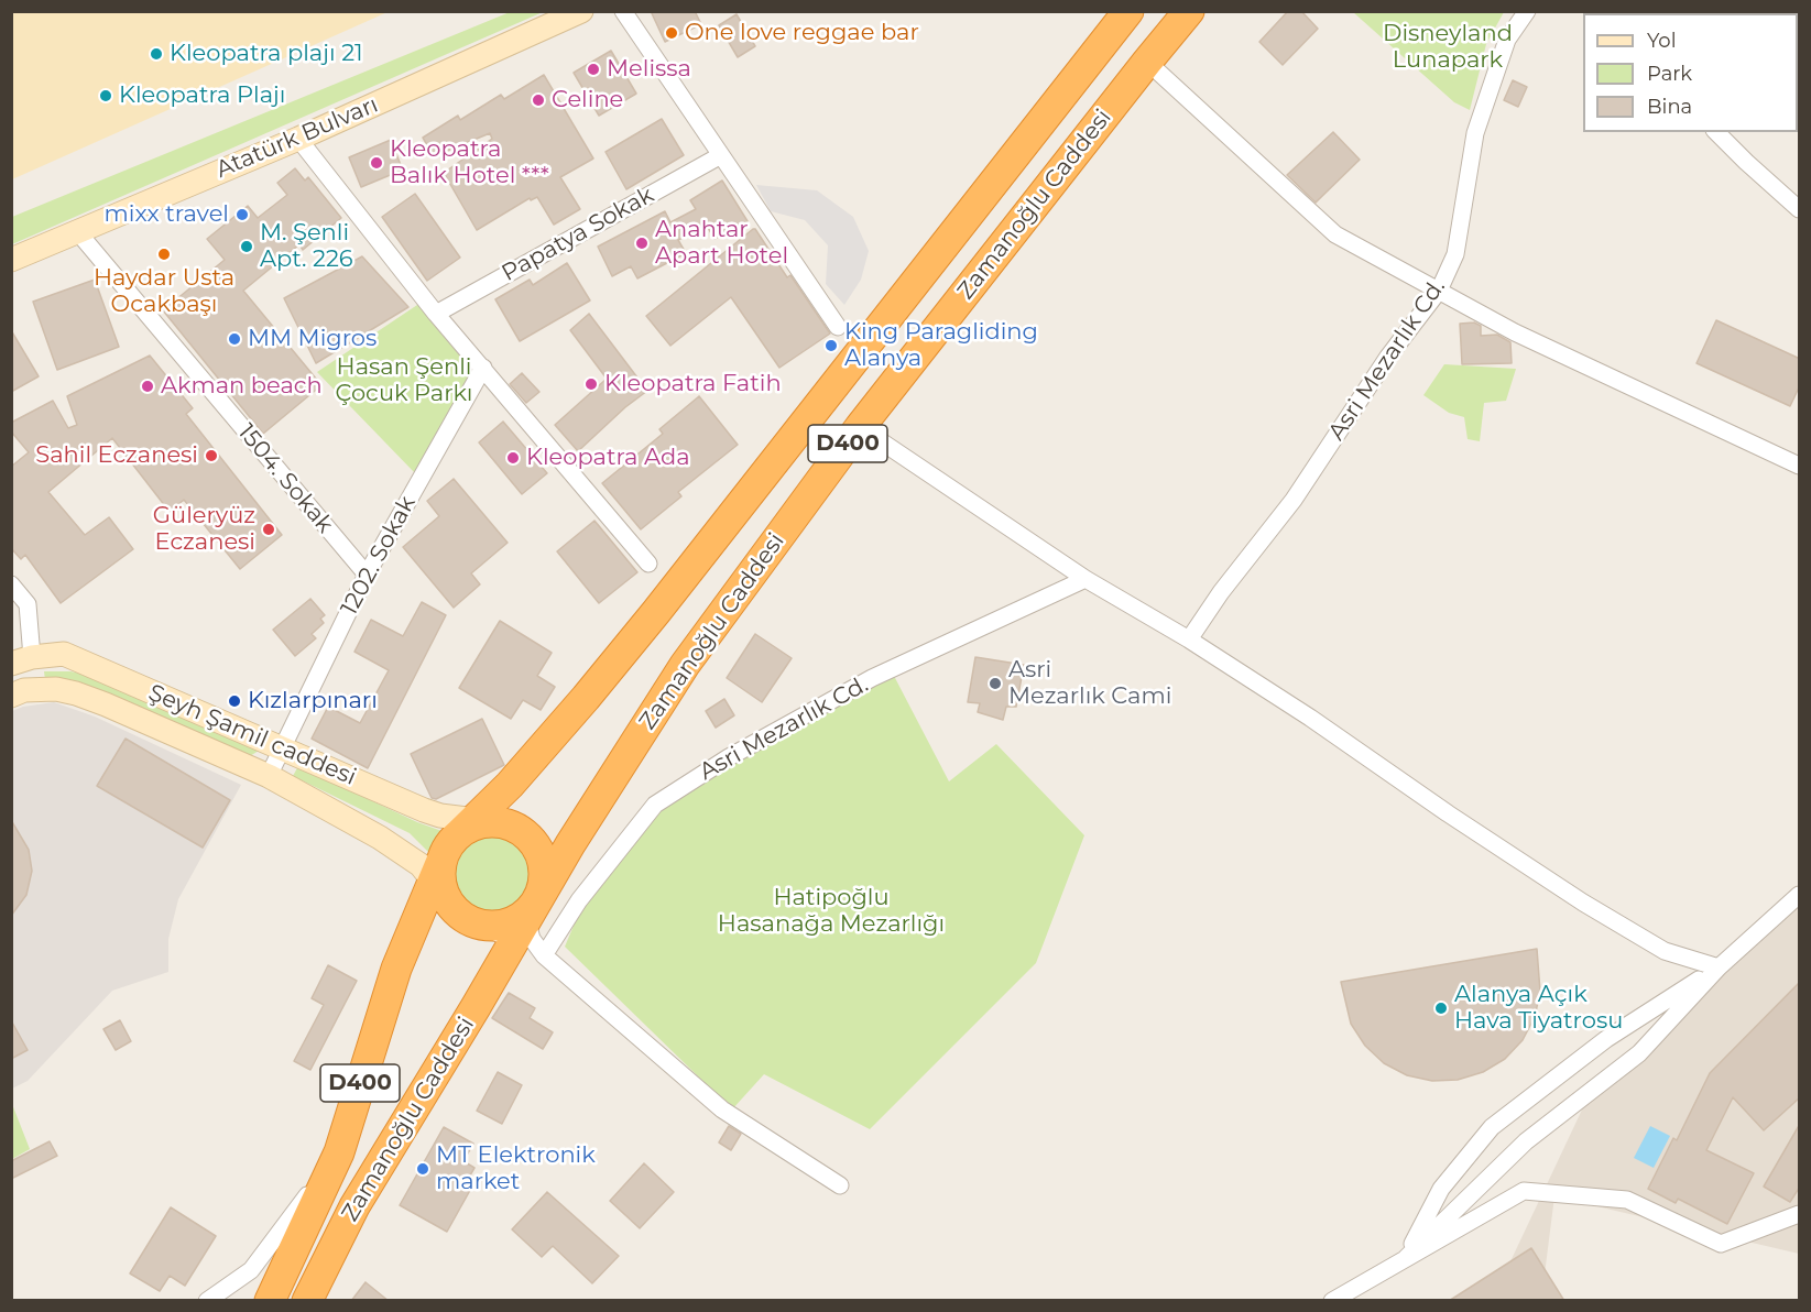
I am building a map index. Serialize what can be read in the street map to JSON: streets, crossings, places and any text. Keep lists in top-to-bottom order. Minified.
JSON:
{"streets":{"highway":["Zamanoğlu Caddesi","D400"],"main road":["Atatürk Bulvarı","Şeyh Şamil caddesi"],"street":["Papatya Sokak","Asri Mezarlık Cd.","1504. Sokak","1202. Sokak"]},"crossings":[["Atatürk Bulvarı","1504. Sokak"],["Zamanoğlu Caddesi","D400"],["Zamanoğlu Caddesi","Şeyh Şamil caddesi"],["D400","Şeyh Şamil caddesi"],["1504. Sokak","1202. Sokak"],["1202. Sokak","Şeyh Şamil caddesi"]],"parks":["Disneyland Lunapark","Hasan Şenli Çocuk Parkı","Hatipoğlu Hasanağa Mezarlığı"],"places":["One love reggae bar","Kleopatra plajı 21","Melissa","Kleopatra Plajı","Celine","Kleopatra Balık Hotel ***","mixx travel","Anahtar Apart Hotel","M. Şenli Apt. 226","Haydar Usta Ocakbaşı","MM Migros","King Paragliding Alanya","Kleopatra Fatih","Akman beach","Sahil Eczanesi","Kleopatra Ada","Güleryüz Eczanesi","Asri Mezarlık Cami","Kızlarpınarı","Alanya Açık Hava Tiyatrosu","MT Elektronik market"],"legend":["Yol","Park","Bina"]}
